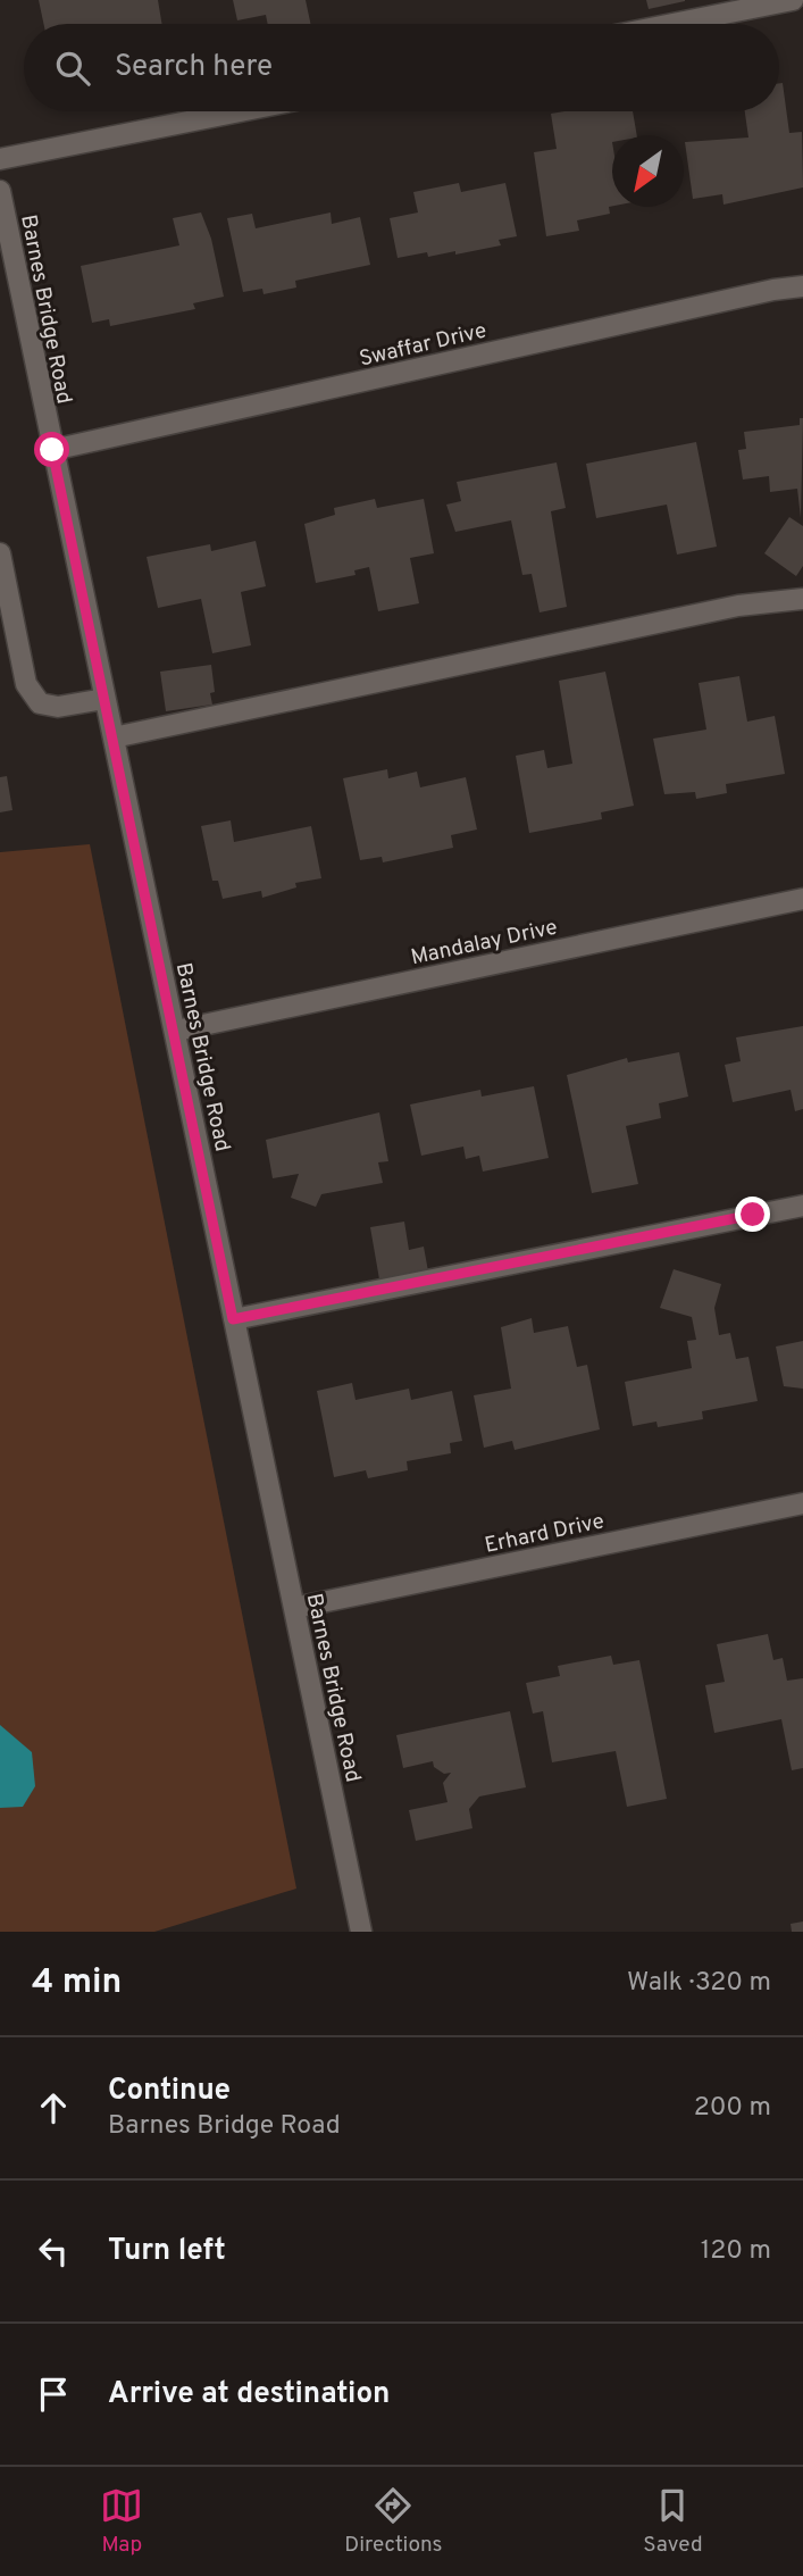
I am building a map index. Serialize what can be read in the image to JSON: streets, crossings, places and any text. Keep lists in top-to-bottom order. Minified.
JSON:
{"streets":{"street":["Barnes Bridge Road","Swaffar Drive","Mandalay Drive","Erhard Drive"]},"crossings":[["Barnes Bridge Road","Swaffar Drive"],["Barnes Bridge Road","Mandalay Drive"],["Barnes Bridge Road","Erhard Drive"]],"north":"bottom left","page":{"search":"Search here","heading":["4 min","Walk · 320 m"],"list":[["Continue","Barnes Bridge Road","200 m"],["Turn left","120 m"],"Arrive at destination"],"nav":["Map","Directions","Saved"]}}
